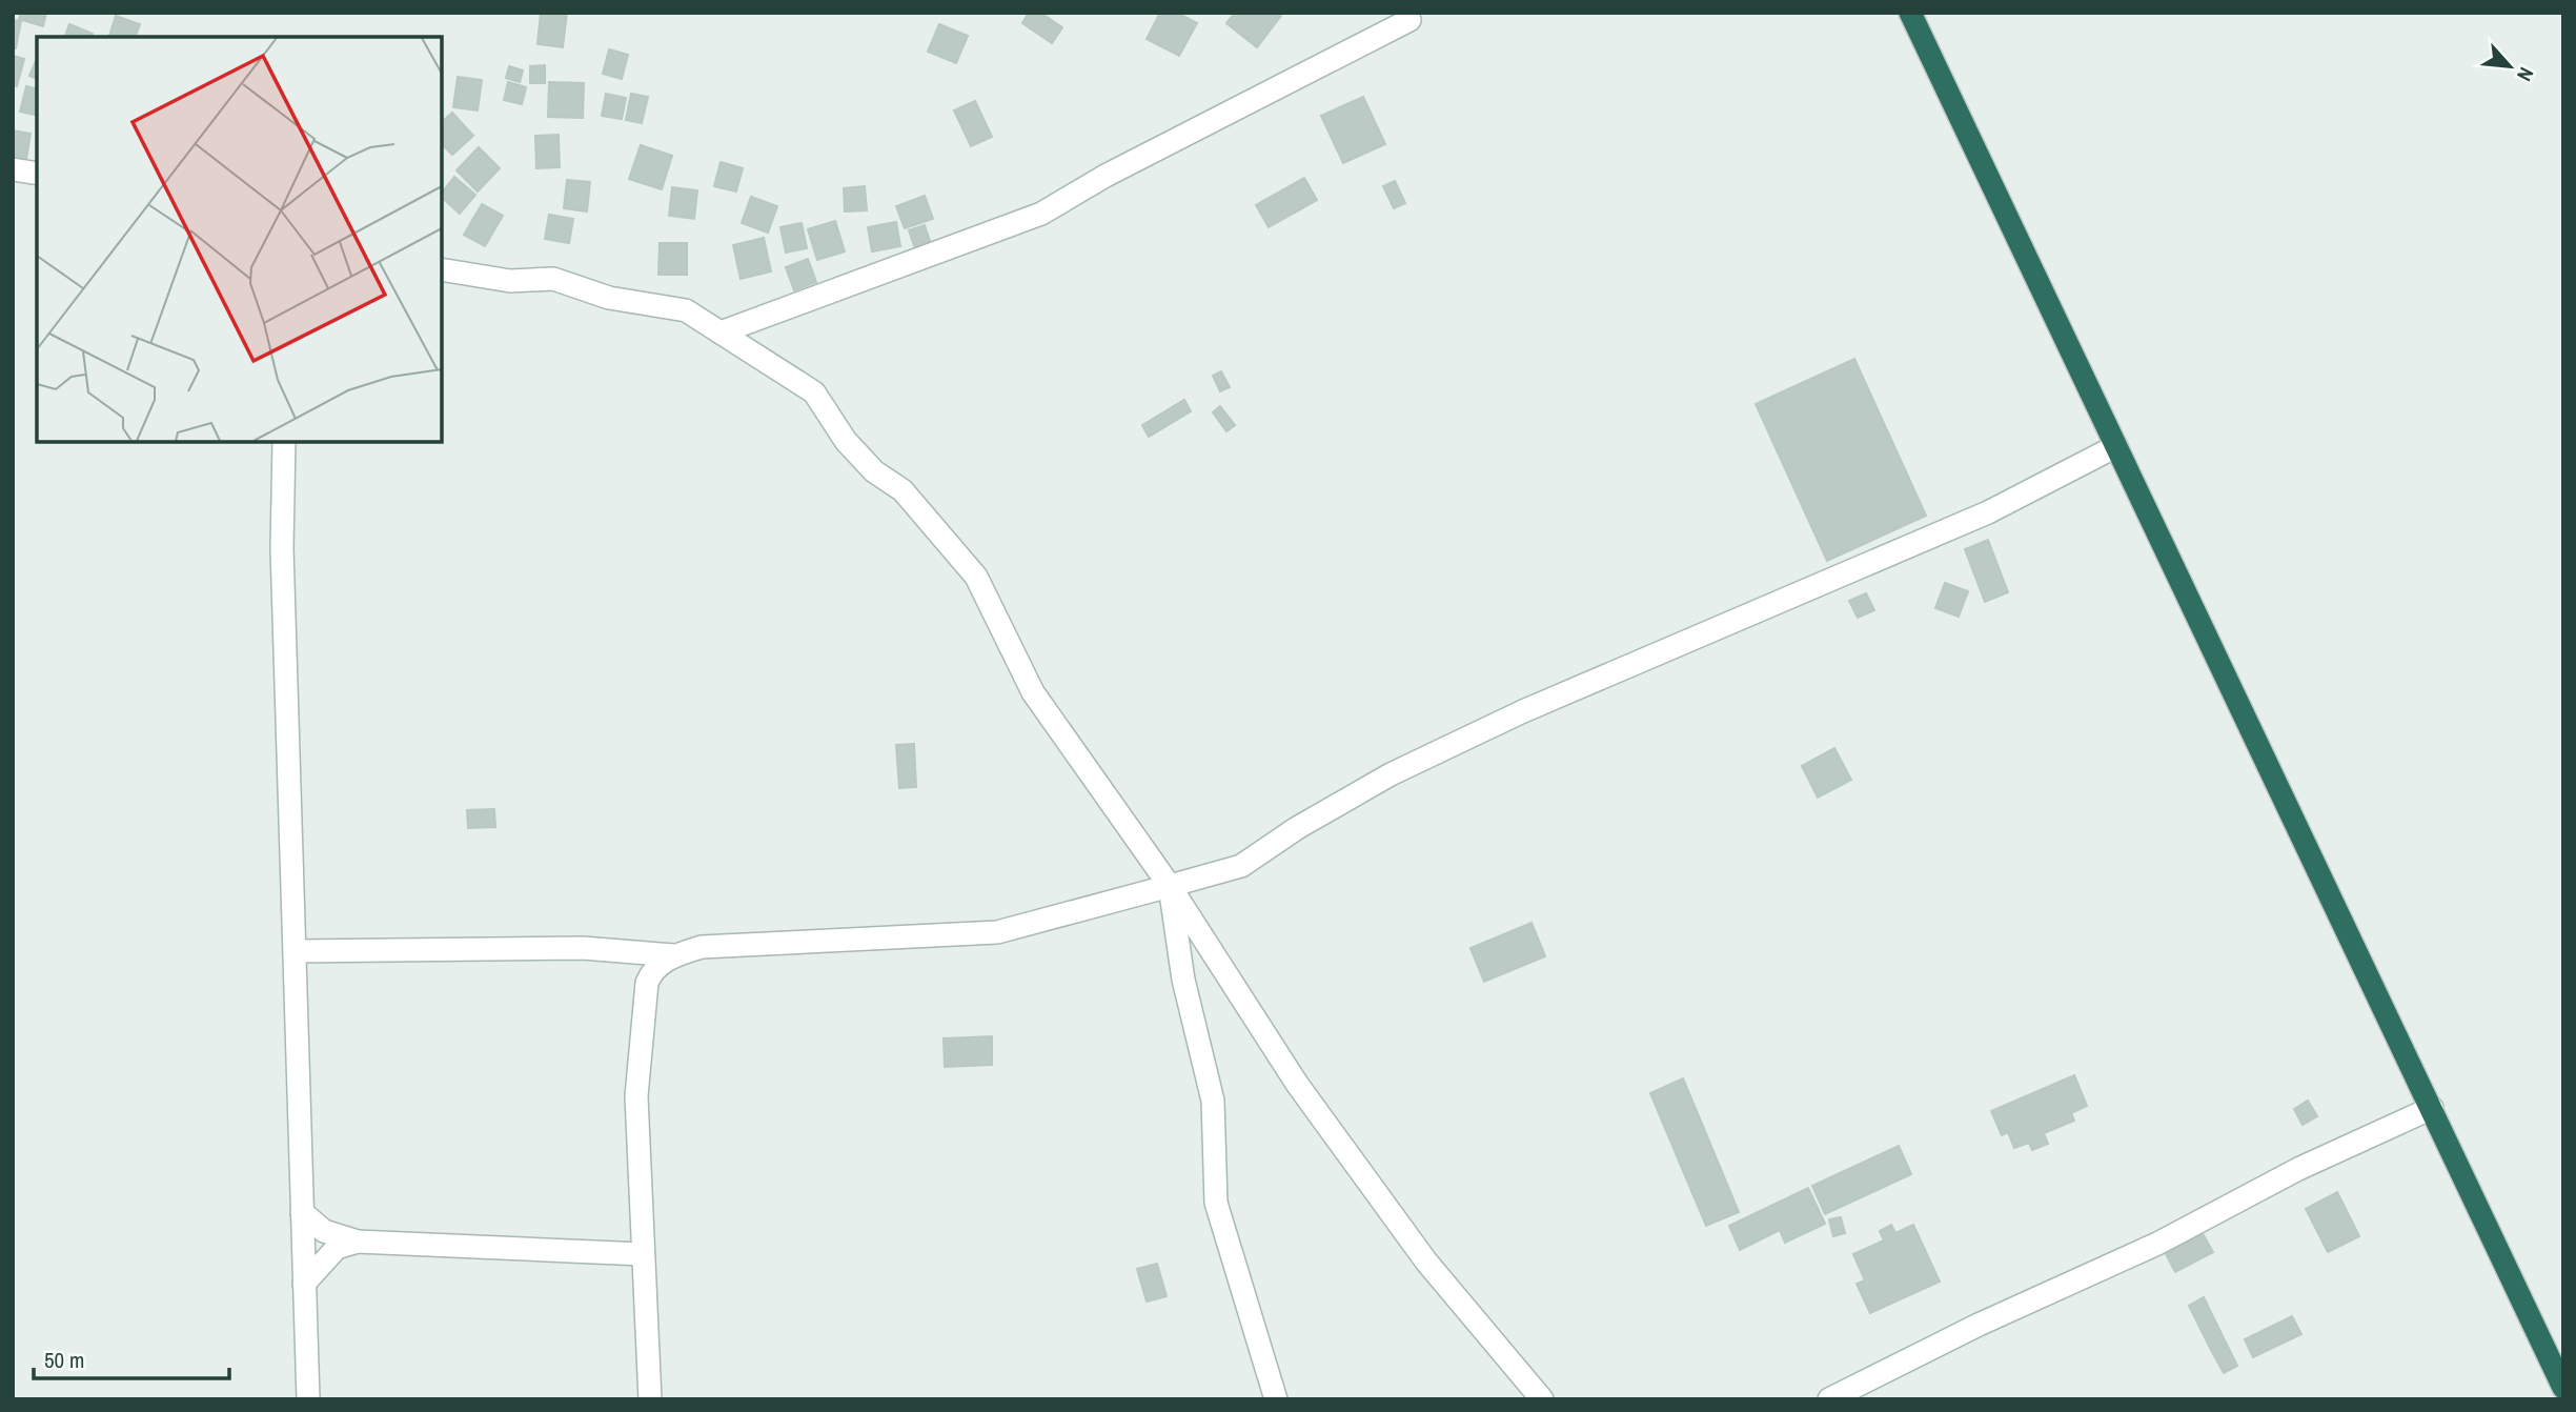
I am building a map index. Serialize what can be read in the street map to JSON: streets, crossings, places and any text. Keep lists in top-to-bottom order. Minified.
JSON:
{"scale_bar":"50 m","north":"bottom right"}
